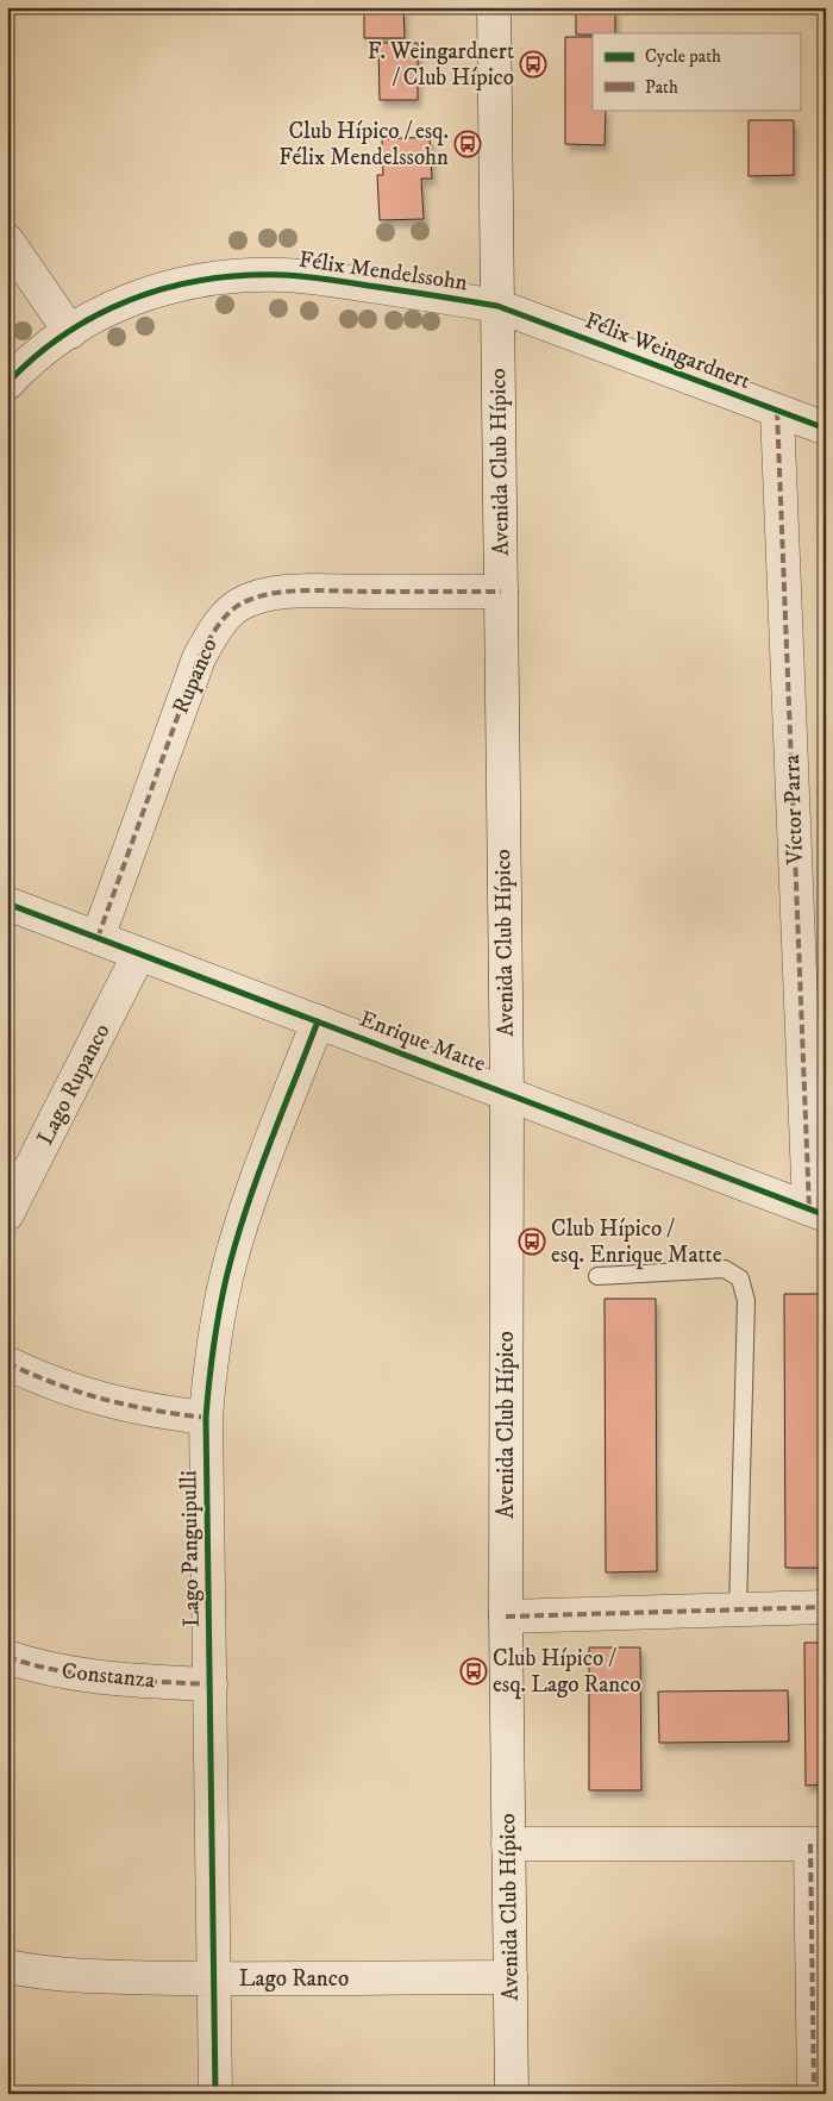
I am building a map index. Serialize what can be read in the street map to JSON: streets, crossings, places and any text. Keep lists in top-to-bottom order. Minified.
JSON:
{"streets":{"street":["Félix Mendelssohn","Félix Weingardnert","Avenida Club Hípico","Rupanco","Víctor Parra","Enrique Matte","Lago Rupanco","Lago Panguipulli","Constanza","Lago Ranco"]},"crossings":[["Félix Mendelssohn","Félix Weingardnert"],["Félix Mendelssohn","Avenida Club Hípico"],["Félix Weingardnert","Avenida Club Hípico"],["Félix Weingardnert","Víctor Parra"],["Avenida Club Hípico","Rupanco"],["Avenida Club Hípico","Enrique Matte"],["Avenida Club Hípico","Lago Ranco"],["Rupanco","Enrique Matte"],["Víctor Parra","Enrique Matte"],["Enrique Matte","Lago Rupanco"],["Enrique Matte","Lago Panguipulli"],["Lago Panguipulli","Constanza"],["Lago Panguipulli","Lago Ranco"]],"places":{"bus stop":["F. Weingardnert / Club Hípico","Club Hípico / esq. Félix Mendelssohn","Club Hípico / esq. Enrique Matte","Club Hípico / esq. Lago Ranco"]},"legend":["Cycle path","Path"]}
